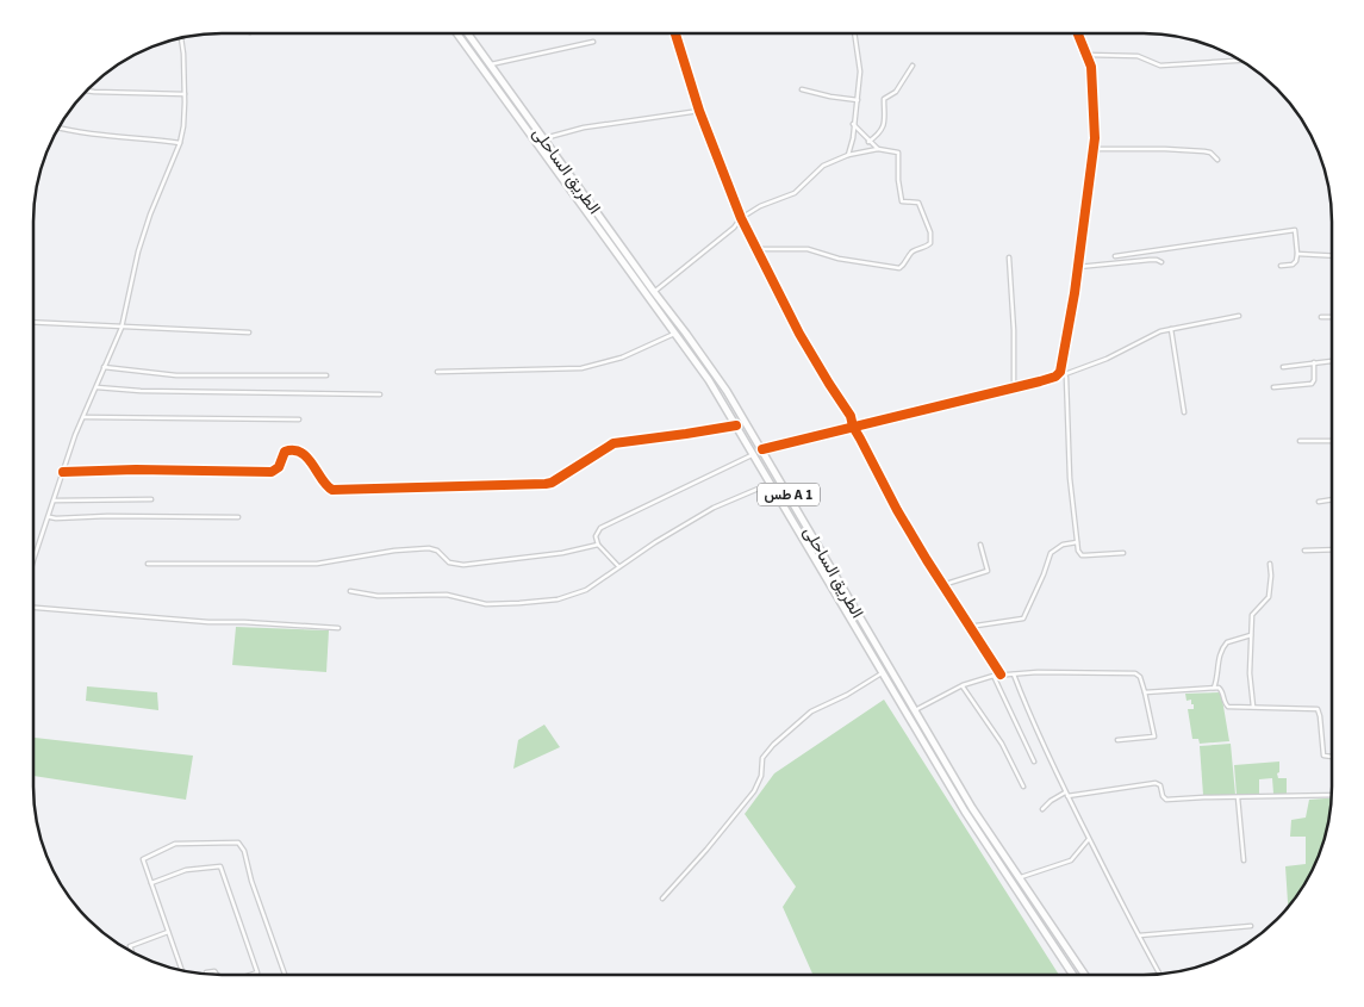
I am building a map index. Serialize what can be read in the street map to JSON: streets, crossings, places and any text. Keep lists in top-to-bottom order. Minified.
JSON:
{"streets":{"highway":["الطريق الساحلى","طس A 1"]}}
